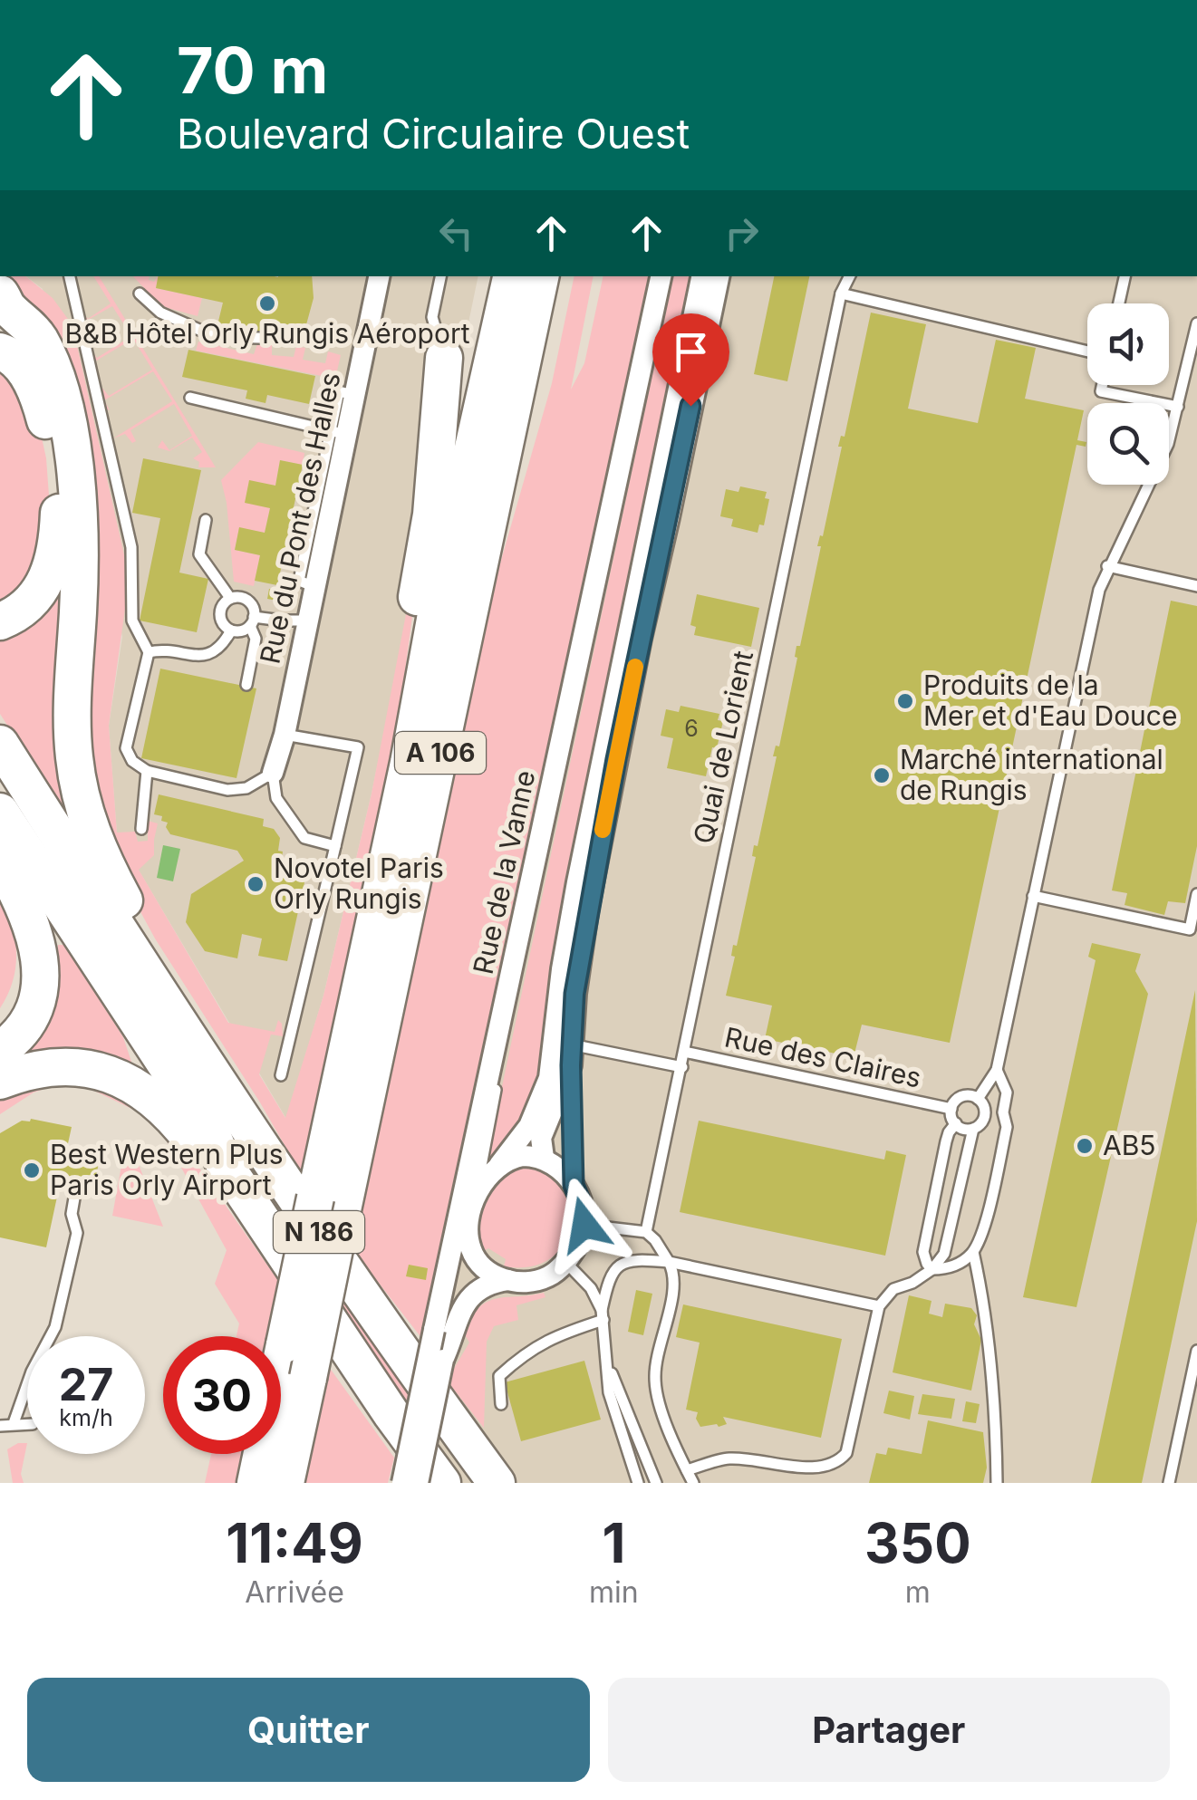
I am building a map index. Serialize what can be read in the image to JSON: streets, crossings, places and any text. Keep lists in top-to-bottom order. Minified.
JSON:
{"streets":{"highway":["A 106","N 186"],"street":["Rue du Pont des Halles","Rue de la Vanne"],"lane":["Quai de Lorient","Rue des Claires"]},"crossings":[["Quai de Lorient","Rue des Claires"]],"places":["B&B Hôtel Orly Rungis Aéroport","Produits de la Mer et d'Eau Douce","Marché international de Rungis","Novotel Paris Orly Rungis","AB5","Best Western Plus Paris Orly Airport"],"house_numbers":["6"],"page":{"turn":["70 m","Boulevard Circulaire Ouest"],"speed":"27 km/h","limit":"30","eta":["11:49","Arrivée","1","min","350","m"],"buttons":["Quitter","Partager"]}}
